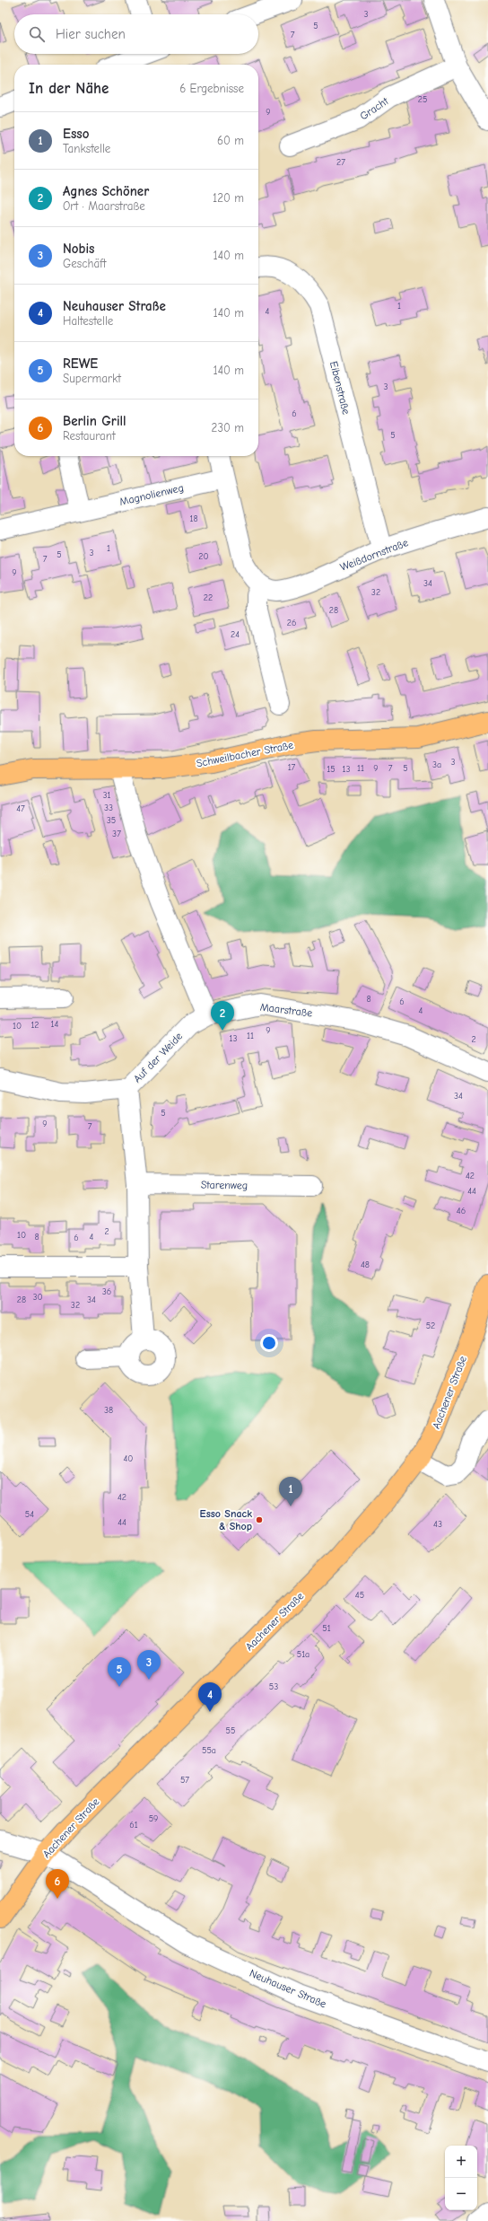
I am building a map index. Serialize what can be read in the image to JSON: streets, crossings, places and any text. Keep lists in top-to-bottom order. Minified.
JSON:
{"streets":{"main road":["Schweilbacher Straße","Aachener Straße"],"street":["Gracht","Eibenstraße","Magnolienweg","Weißdornstraße","Maarstraße","Auf der Weide","Starenweg","Neuhauser Straße"]},"crossings":[["Eibenstraße","Weißdornstraße"],["Maarstraße","Auf der Weide"],["Aachener Straße","Neuhauser Straße"]],"places":["Esso Snack & Shop"],"house_numbers":["3","5","7","25","9","27","1","4","3","6","5","18","1","3","5","20","7","9","34","32","22","28","26","24","3","3a","17","11","9","7","5","15","13","31","33","47","35","37","8","6","4","14","12","10","9","11","13","2","34","5","9","7","42","44","46","2","10","8","4","6","48","36","30","28","34","32","52","38","40","42","54","44","43","45","51","51a","53","55","55a","57","59","61"],"page":{"search":"Hier suchen","heading":["In der Nähe","6 Ergebnisse"],"list":[{"mark":"1","name":"Esso","note":"Tankstelle","value":"60 m"},{"mark":"2","name":"Agnes Schöner","note":"Ort · Maarstraße","value":"120 m"},{"mark":"3","name":"Nobis","note":"Geschäft","value":"140 m"},{"mark":"4","name":"Neuhauser Straße","note":"Haltestelle","value":"140 m"},{"mark":"5","name":"REWE","note":"Supermarkt","value":"140 m"},{"mark":"6","name":"Berlin Grill","note":"Restaurant","value":"230 m"}],"pins":["2","1","3","5","4","6"],"map_buttons":["+","−"]}}
